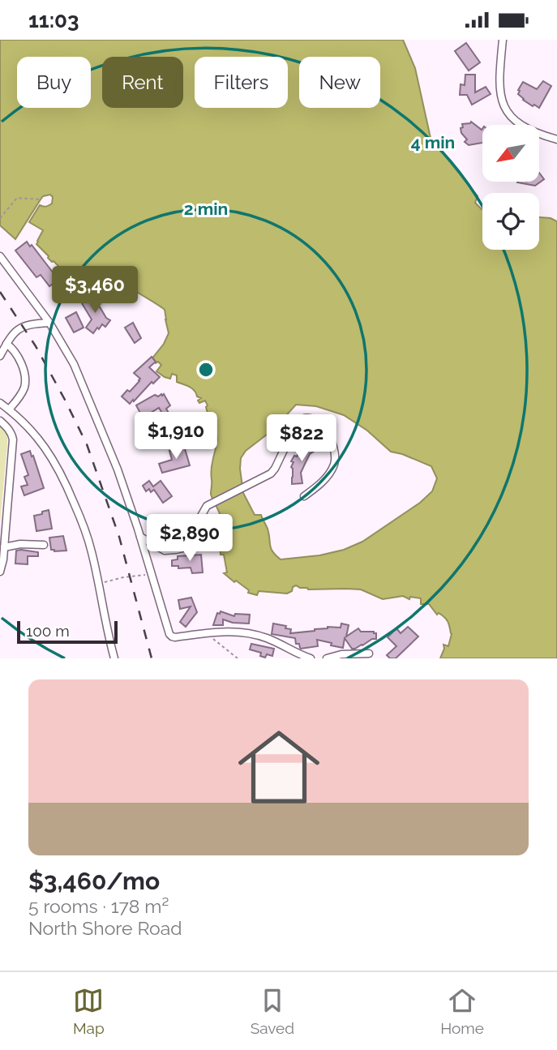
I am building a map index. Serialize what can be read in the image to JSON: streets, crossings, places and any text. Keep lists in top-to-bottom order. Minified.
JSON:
{"scale_bar":"100 m","north":"bottom left","page":{"status":"11:03","chip":["Buy","Rent","Filters","New"],"price":["$3,460","$1,910","$822","$2,890"],"scale":"100 m","list":[{"name":"$3,460/mo","note":"5 rooms · 178 m² · North Shore Road"}],"tabs":["Map","Saved","Home"]},"rings":["4 min","2 min"]}
